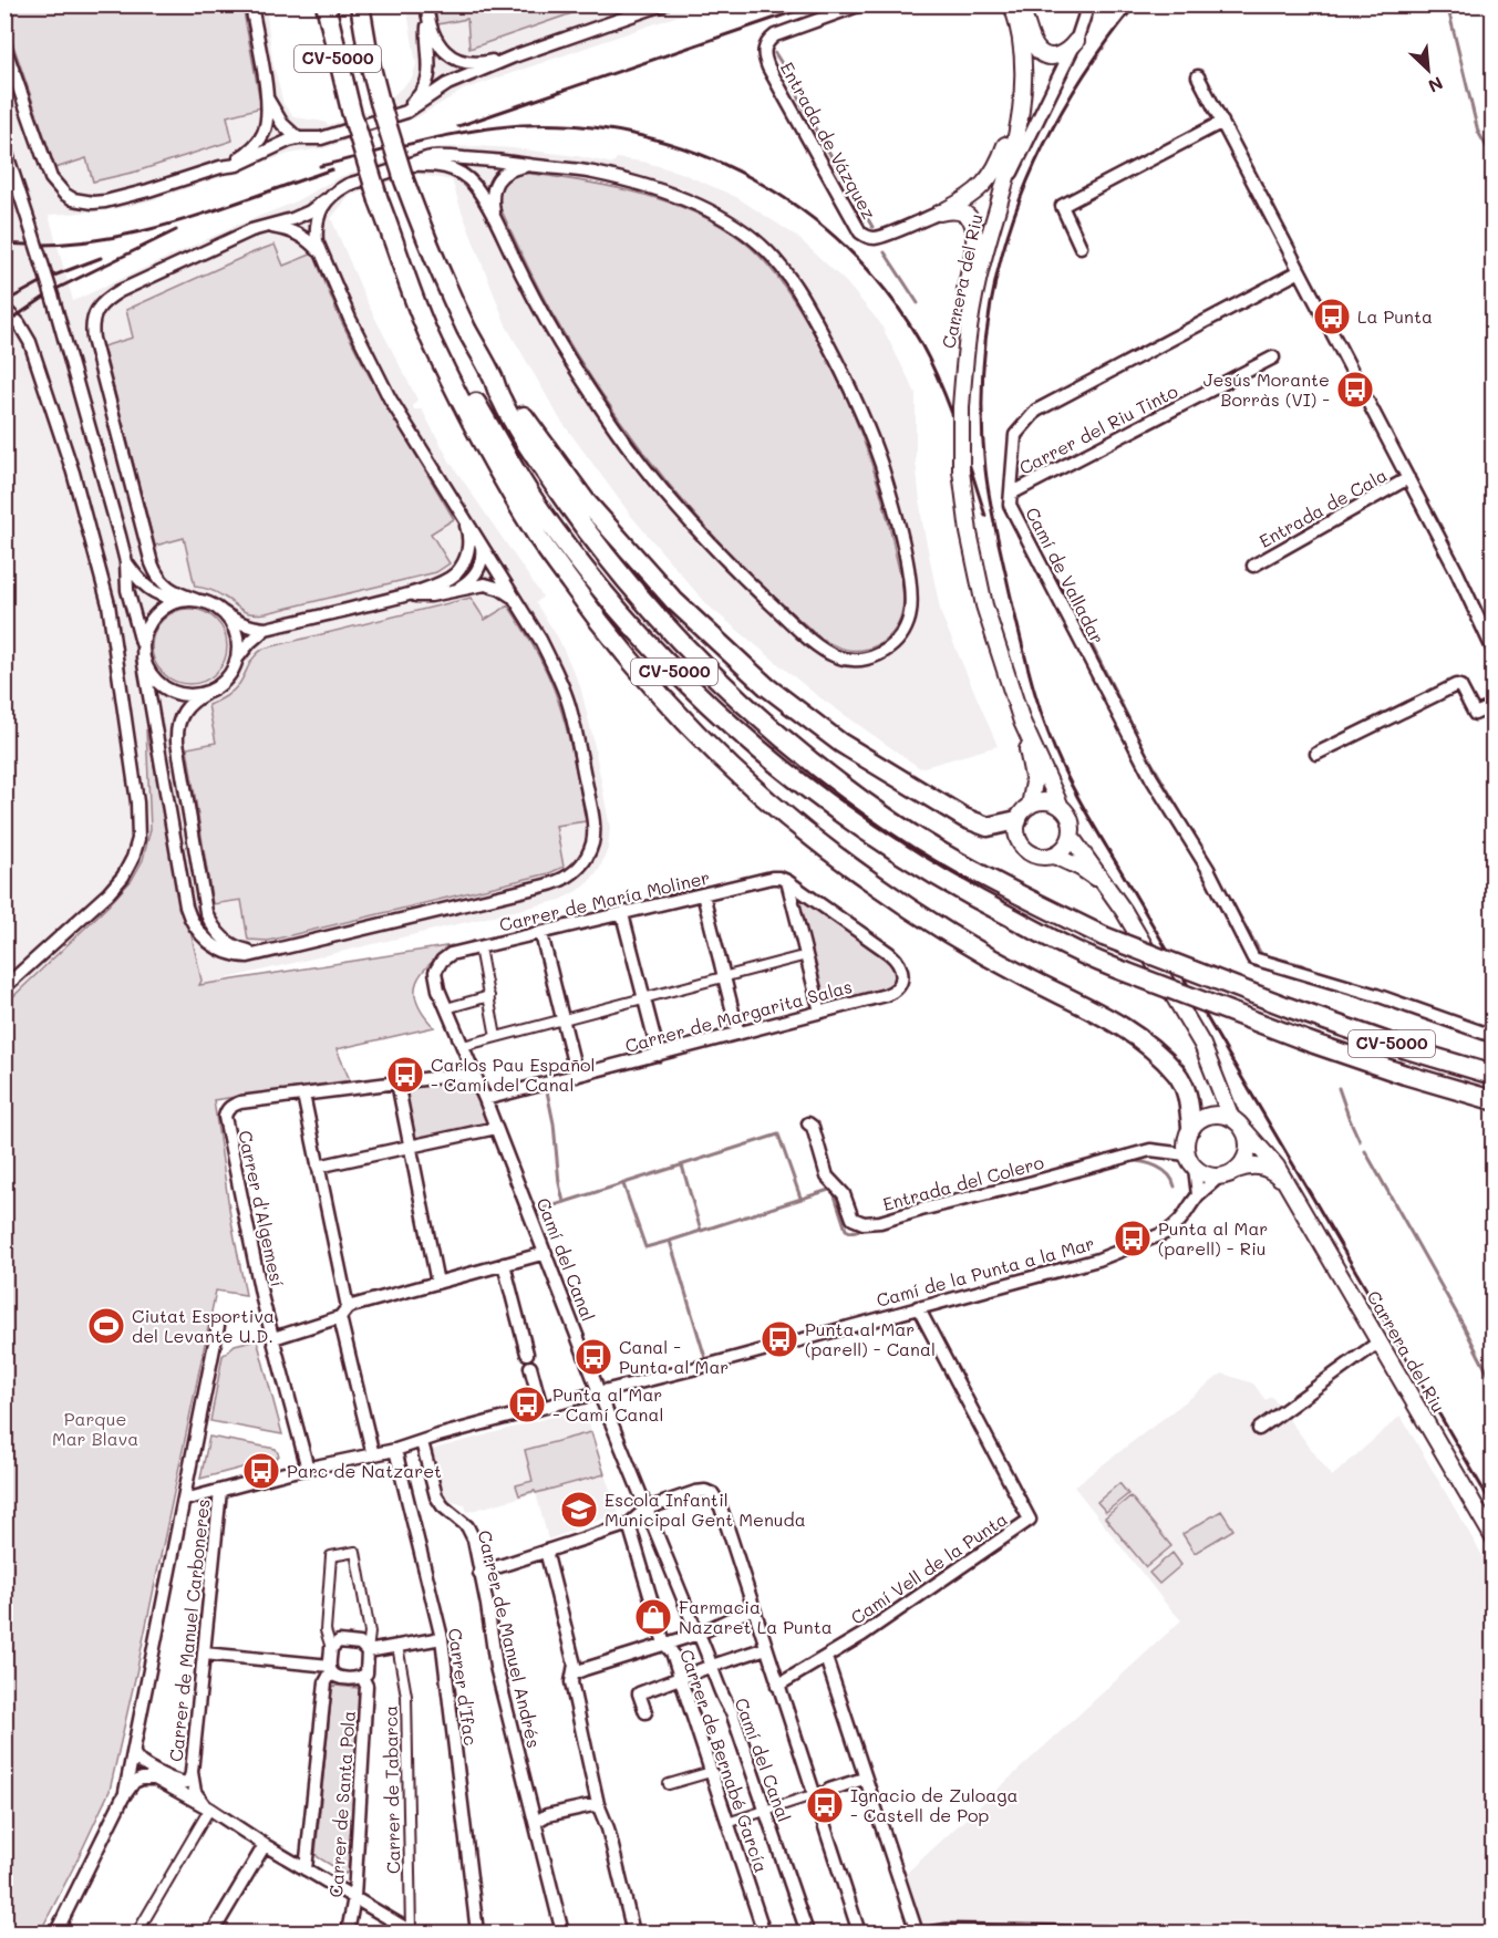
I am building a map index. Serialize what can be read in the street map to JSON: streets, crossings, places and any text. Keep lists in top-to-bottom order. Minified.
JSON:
{"streets":{"highway":["CV-5000"],"street":["Entrada de Vázquez","Carrera del Riu","Carrer del Riu Tinto","Entrada de Cala","Camí de Valladar","Carrer de María Moliner","Carrer de Margarita Salas","Entrada del Colero","Carrer d'Algemesí","Camí del Canal","Camí de la Punta a la Mar","Camí Vell de la Punta","Carrer de Manuel Carboneres","Carrer de Manuel Andrés","Carrer d'Ifac","Carrer de Bernabé García","Carrer de Tabarca","Carrer de Santa Pola"]},"crossings":[["Carrera del Riu","Entrada del Colero"],["Carrera del Riu","Camí de la Punta a la Mar"],["Carrer del Riu Tinto","Camí de Valladar"],["Carrer de María Moliner","Carrer de Margarita Salas"],["Carrer de María Moliner","Camí del Canal"],["Carrer de Margarita Salas","Camí del Canal"],["Entrada del Colero","Camí de la Punta a la Mar"],["Carrer d'Algemesí","Camí de la Punta a la Mar"],["Camí del Canal","Camí de la Punta a la Mar"],["Camí de la Punta a la Mar","Camí Vell de la Punta"],["Camí de la Punta a la Mar","Carrer de Manuel Carboneres"],["Camí de la Punta a la Mar","Carrer de Manuel Andrés"],["Camí de la Punta a la Mar","Carrer d'Ifac"]],"parks":["Parque Mar Blava"],"places":{"bus stop":["La Punta","Jesús Morante Borràs (VI) -","Carlos Pau Español - Camí del Canal","Punta al Mar (parell) - Riu","Punta al Mar (parell) - Canal","Canal - Punta al Mar","Punta al Mar - Camí Canal","Parc de Natzaret","Ignacio de Zuloaga - Castell de Pop"],"sports":["Ciutat Esportiva del Levante U.D."],"school or university":["Escola Infantil Municipal Gent Menuda"],"shop":["Farmacia Nazaret La Punta"]},"north":"bottom right"}
